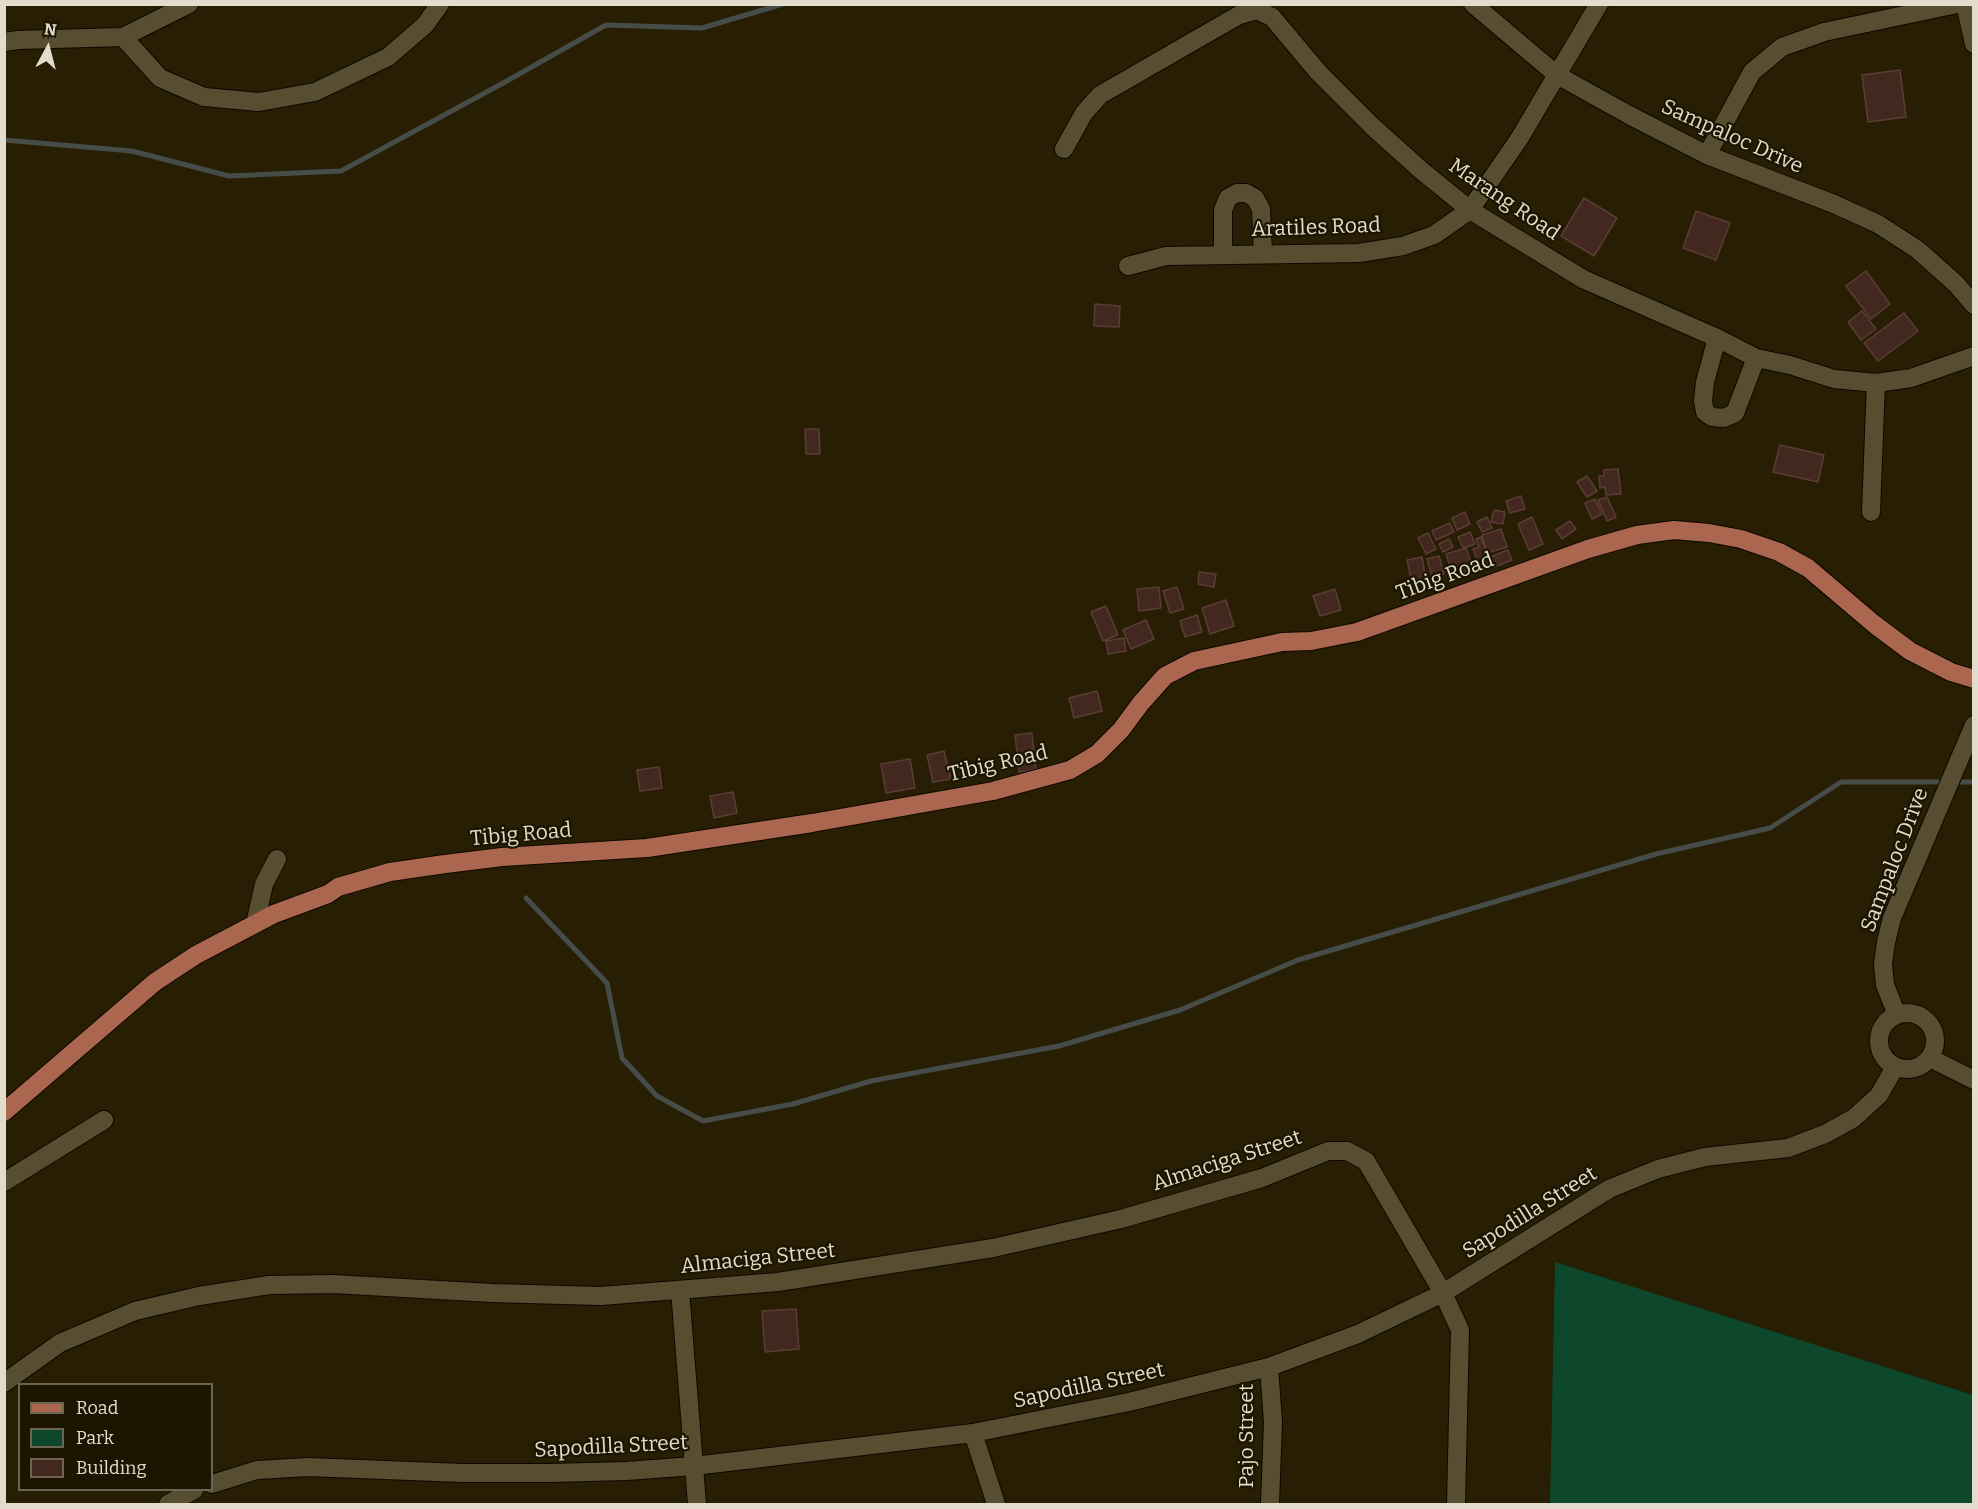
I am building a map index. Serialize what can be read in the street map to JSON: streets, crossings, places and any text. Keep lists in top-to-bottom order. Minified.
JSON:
{"streets":{"main road":["Tibig Road"],"street":["Sampaloc Drive","Marang Road","Aratiles Road","Almaciga Street","Sapodilla Street","Pajo Street"]},"crossings":[["Sampaloc Drive","Aratiles Road"],["Sampaloc Drive","Sapodilla Street"],["Marang Road","Aratiles Road"],["Almaciga Street","Sapodilla Street"],["Sapodilla Street","Pajo Street"]],"legend":["Road","Park","Building"],"north":"top"}
